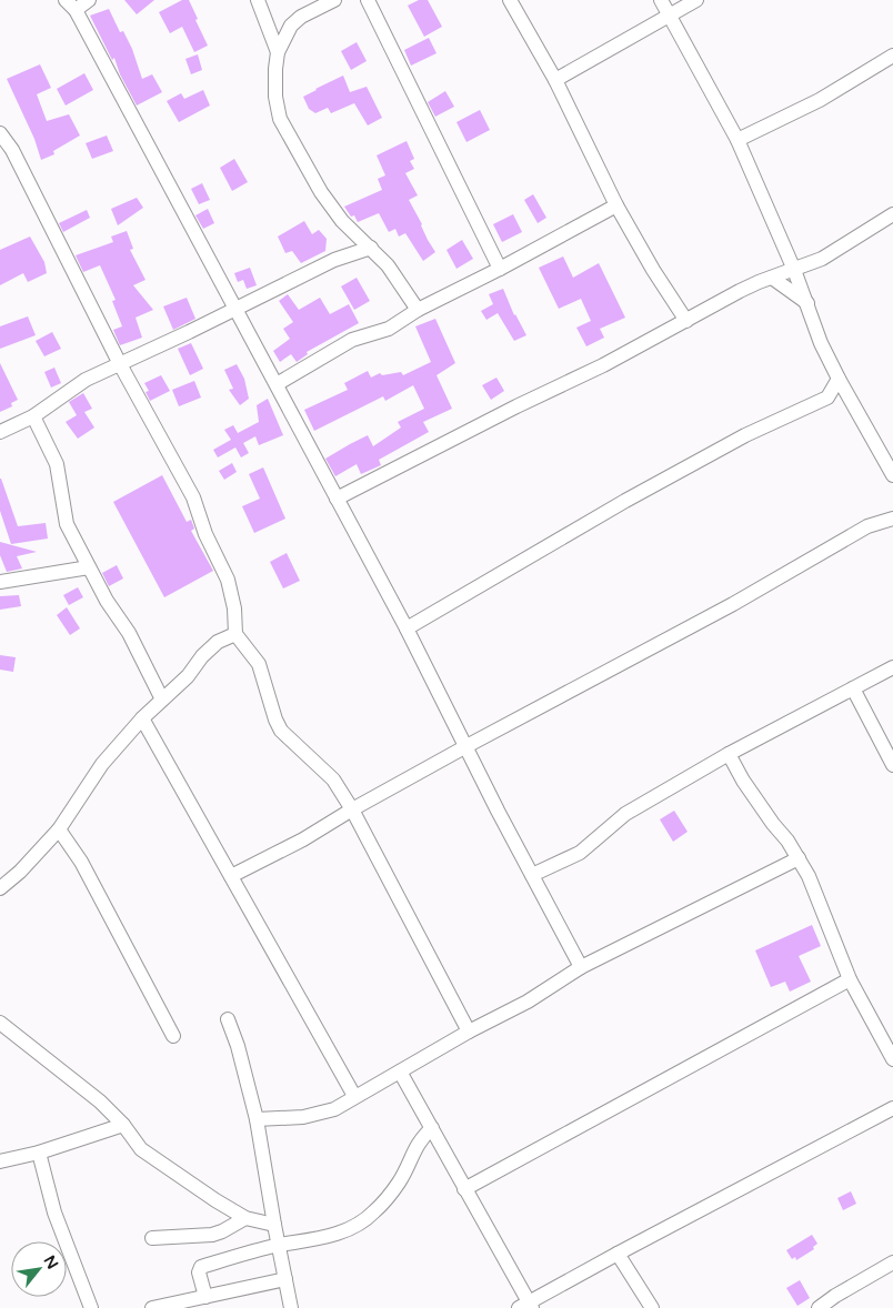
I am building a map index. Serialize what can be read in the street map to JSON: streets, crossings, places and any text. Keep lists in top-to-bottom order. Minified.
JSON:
{"north":"top right"}
